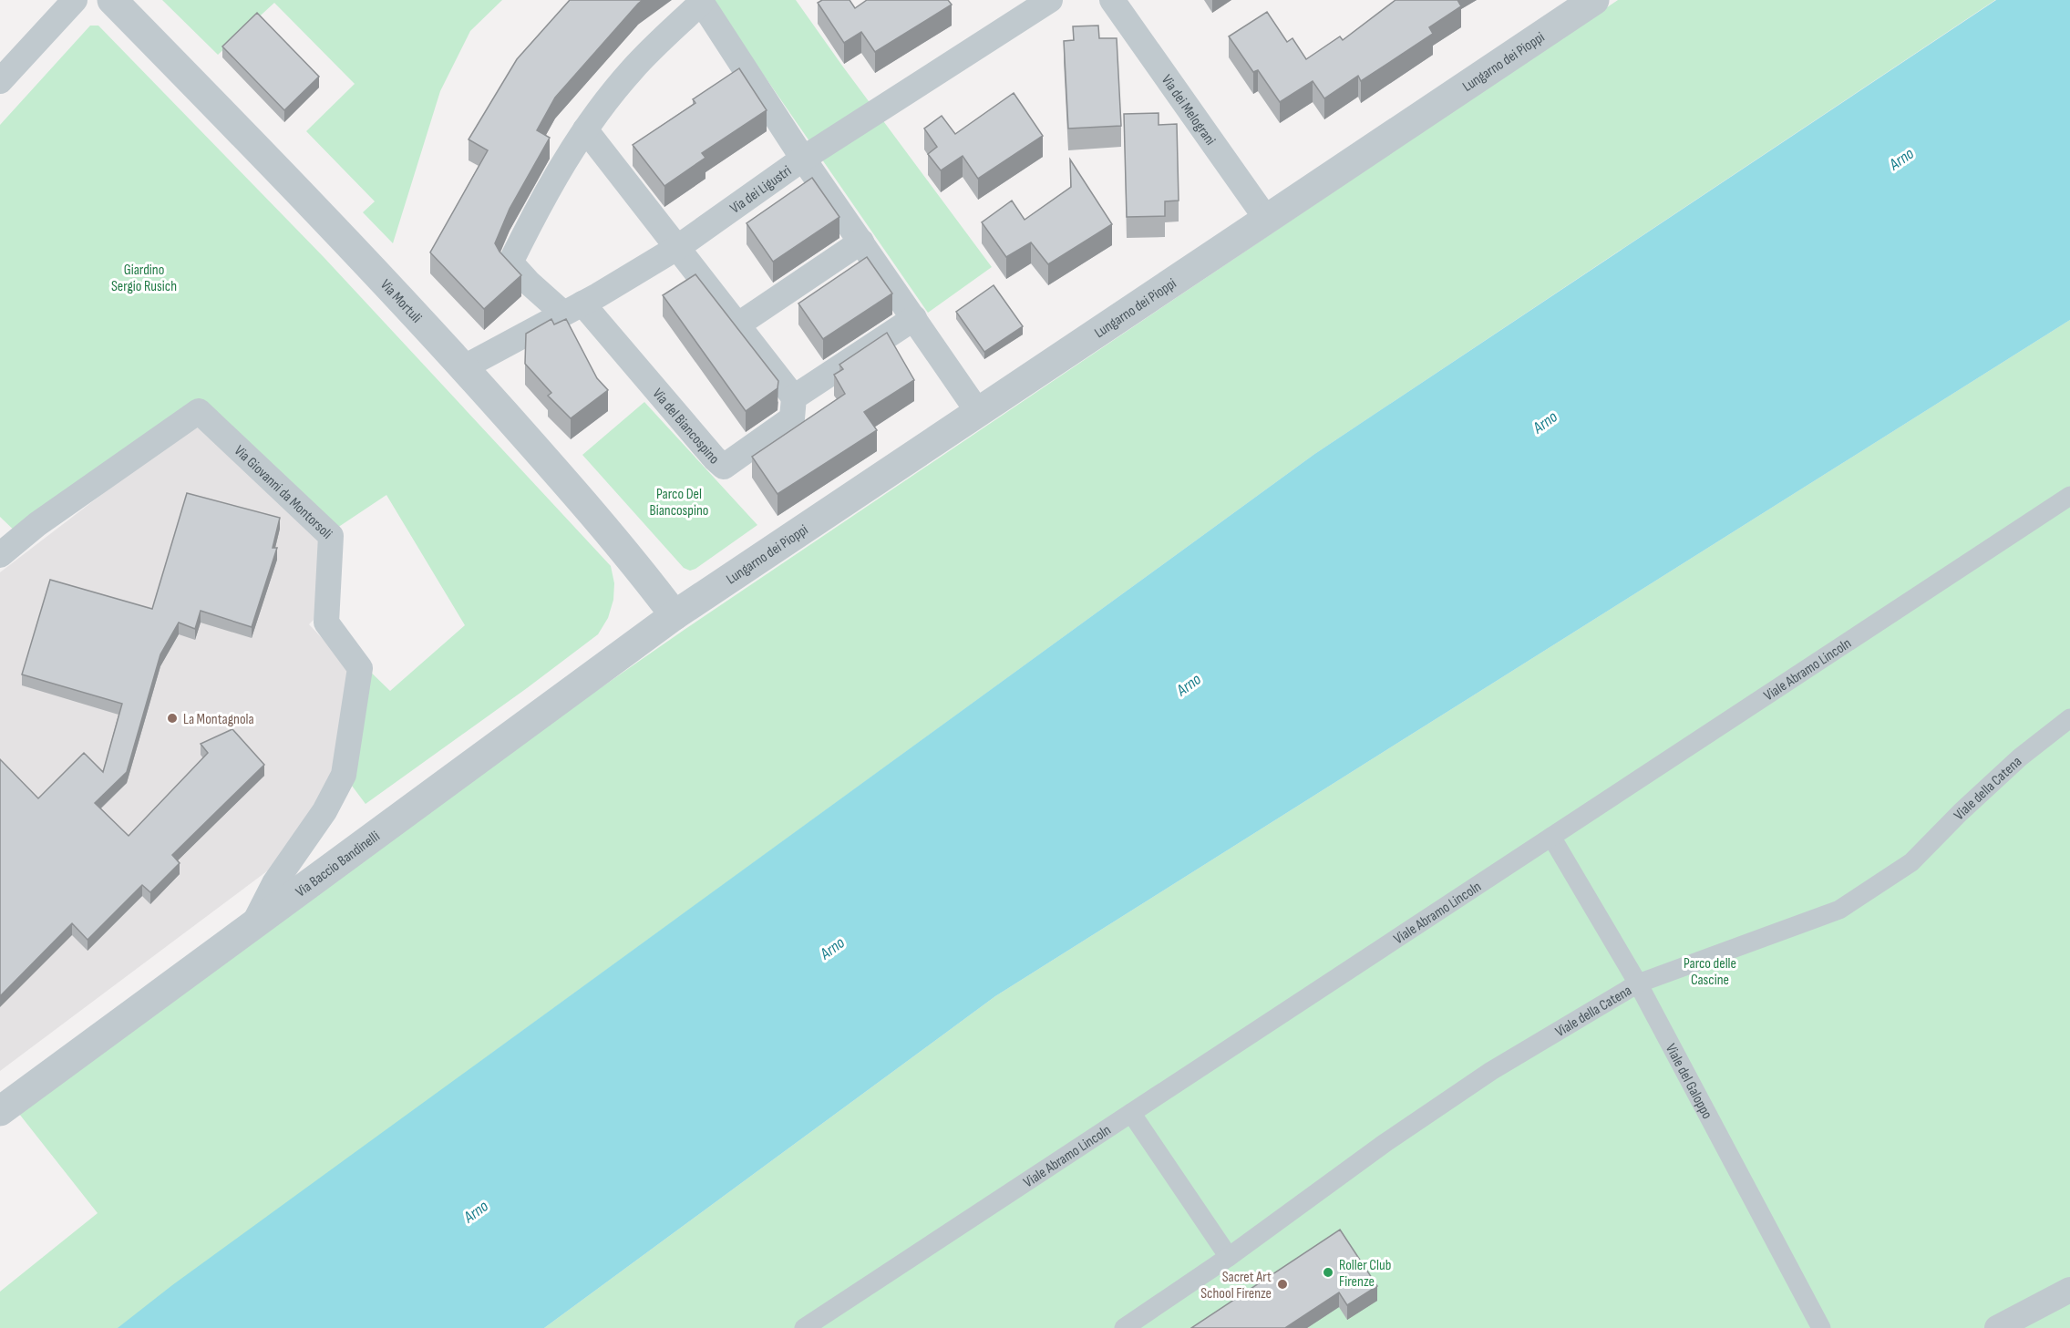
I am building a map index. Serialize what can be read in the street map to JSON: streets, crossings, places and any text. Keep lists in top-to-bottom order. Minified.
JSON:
{"streets":{"street":["Lungarno dei Pioppi","Via dei Melograni","Via dei Ligustri","Via Mortuli","Via del Biancospino","Via Giovanni da Montorsoli","Viale Abramo Lincoln","Viale della Catena","Via Baccio Bandinelli","Viale del Galoppo"]},"crossings":[["Lungarno dei Pioppi","Via dei Melograni"],["Lungarno dei Pioppi","Via Mortuli"],["Lungarno dei Pioppi","Via del Biancospino"],["Lungarno dei Pioppi","Via Baccio Bandinelli"],["Via dei Ligustri","Via Mortuli"],["Via dei Ligustri","Via del Biancospino"],["Via Mortuli","Via Baccio Bandinelli"],["Via Giovanni da Montorsoli","Via Baccio Bandinelli"],["Viale Abramo Lincoln","Viale del Galoppo"],["Viale della Catena","Viale del Galoppo"]],"water":["Arno"],"parks":["Giardino Sergio Rusich","Parco Del Biancospino","Parco delle Cascine"],"places":["La Montagnola","Roller Club Firenze","Sacret Art School Firenze"]}
